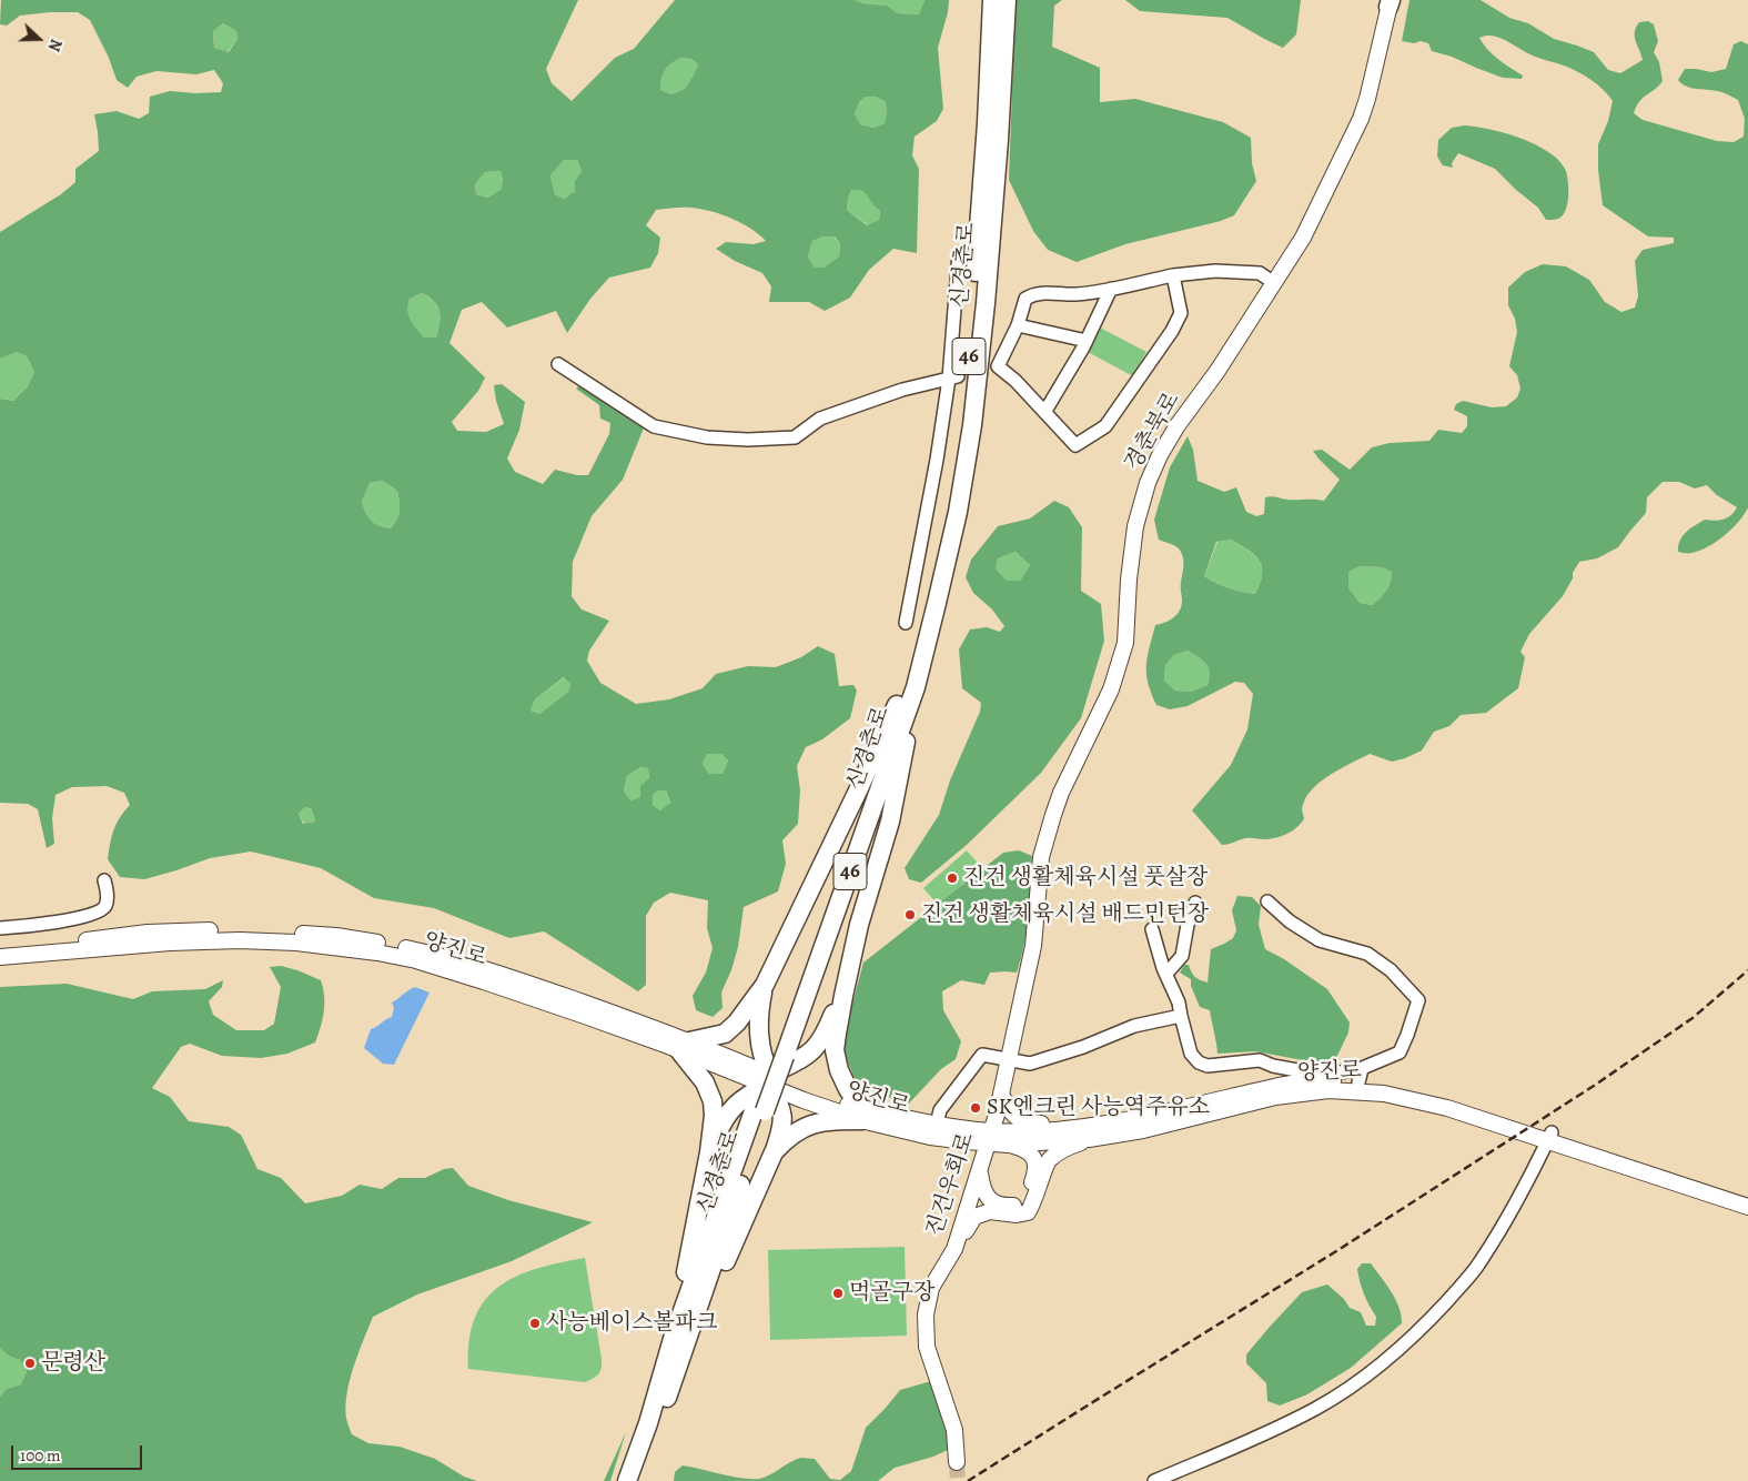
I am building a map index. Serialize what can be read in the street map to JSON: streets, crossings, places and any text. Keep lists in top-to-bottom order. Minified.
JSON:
{"streets":{"highway":["신경춘로","46"],"main road":["경춘북로","양진로","진건우회로"]},"crossings":[["경춘북로","진건우회로"],["양진로","진건우회로"]],"places":["진건 생활체육시설 풋살장","진건 생활체육시설 배드민턴장","SK엔크린 사능역주유소","먹골구장","사능베이스볼파크","문령산"],"scale_bar":"100 m","north":"right"}
